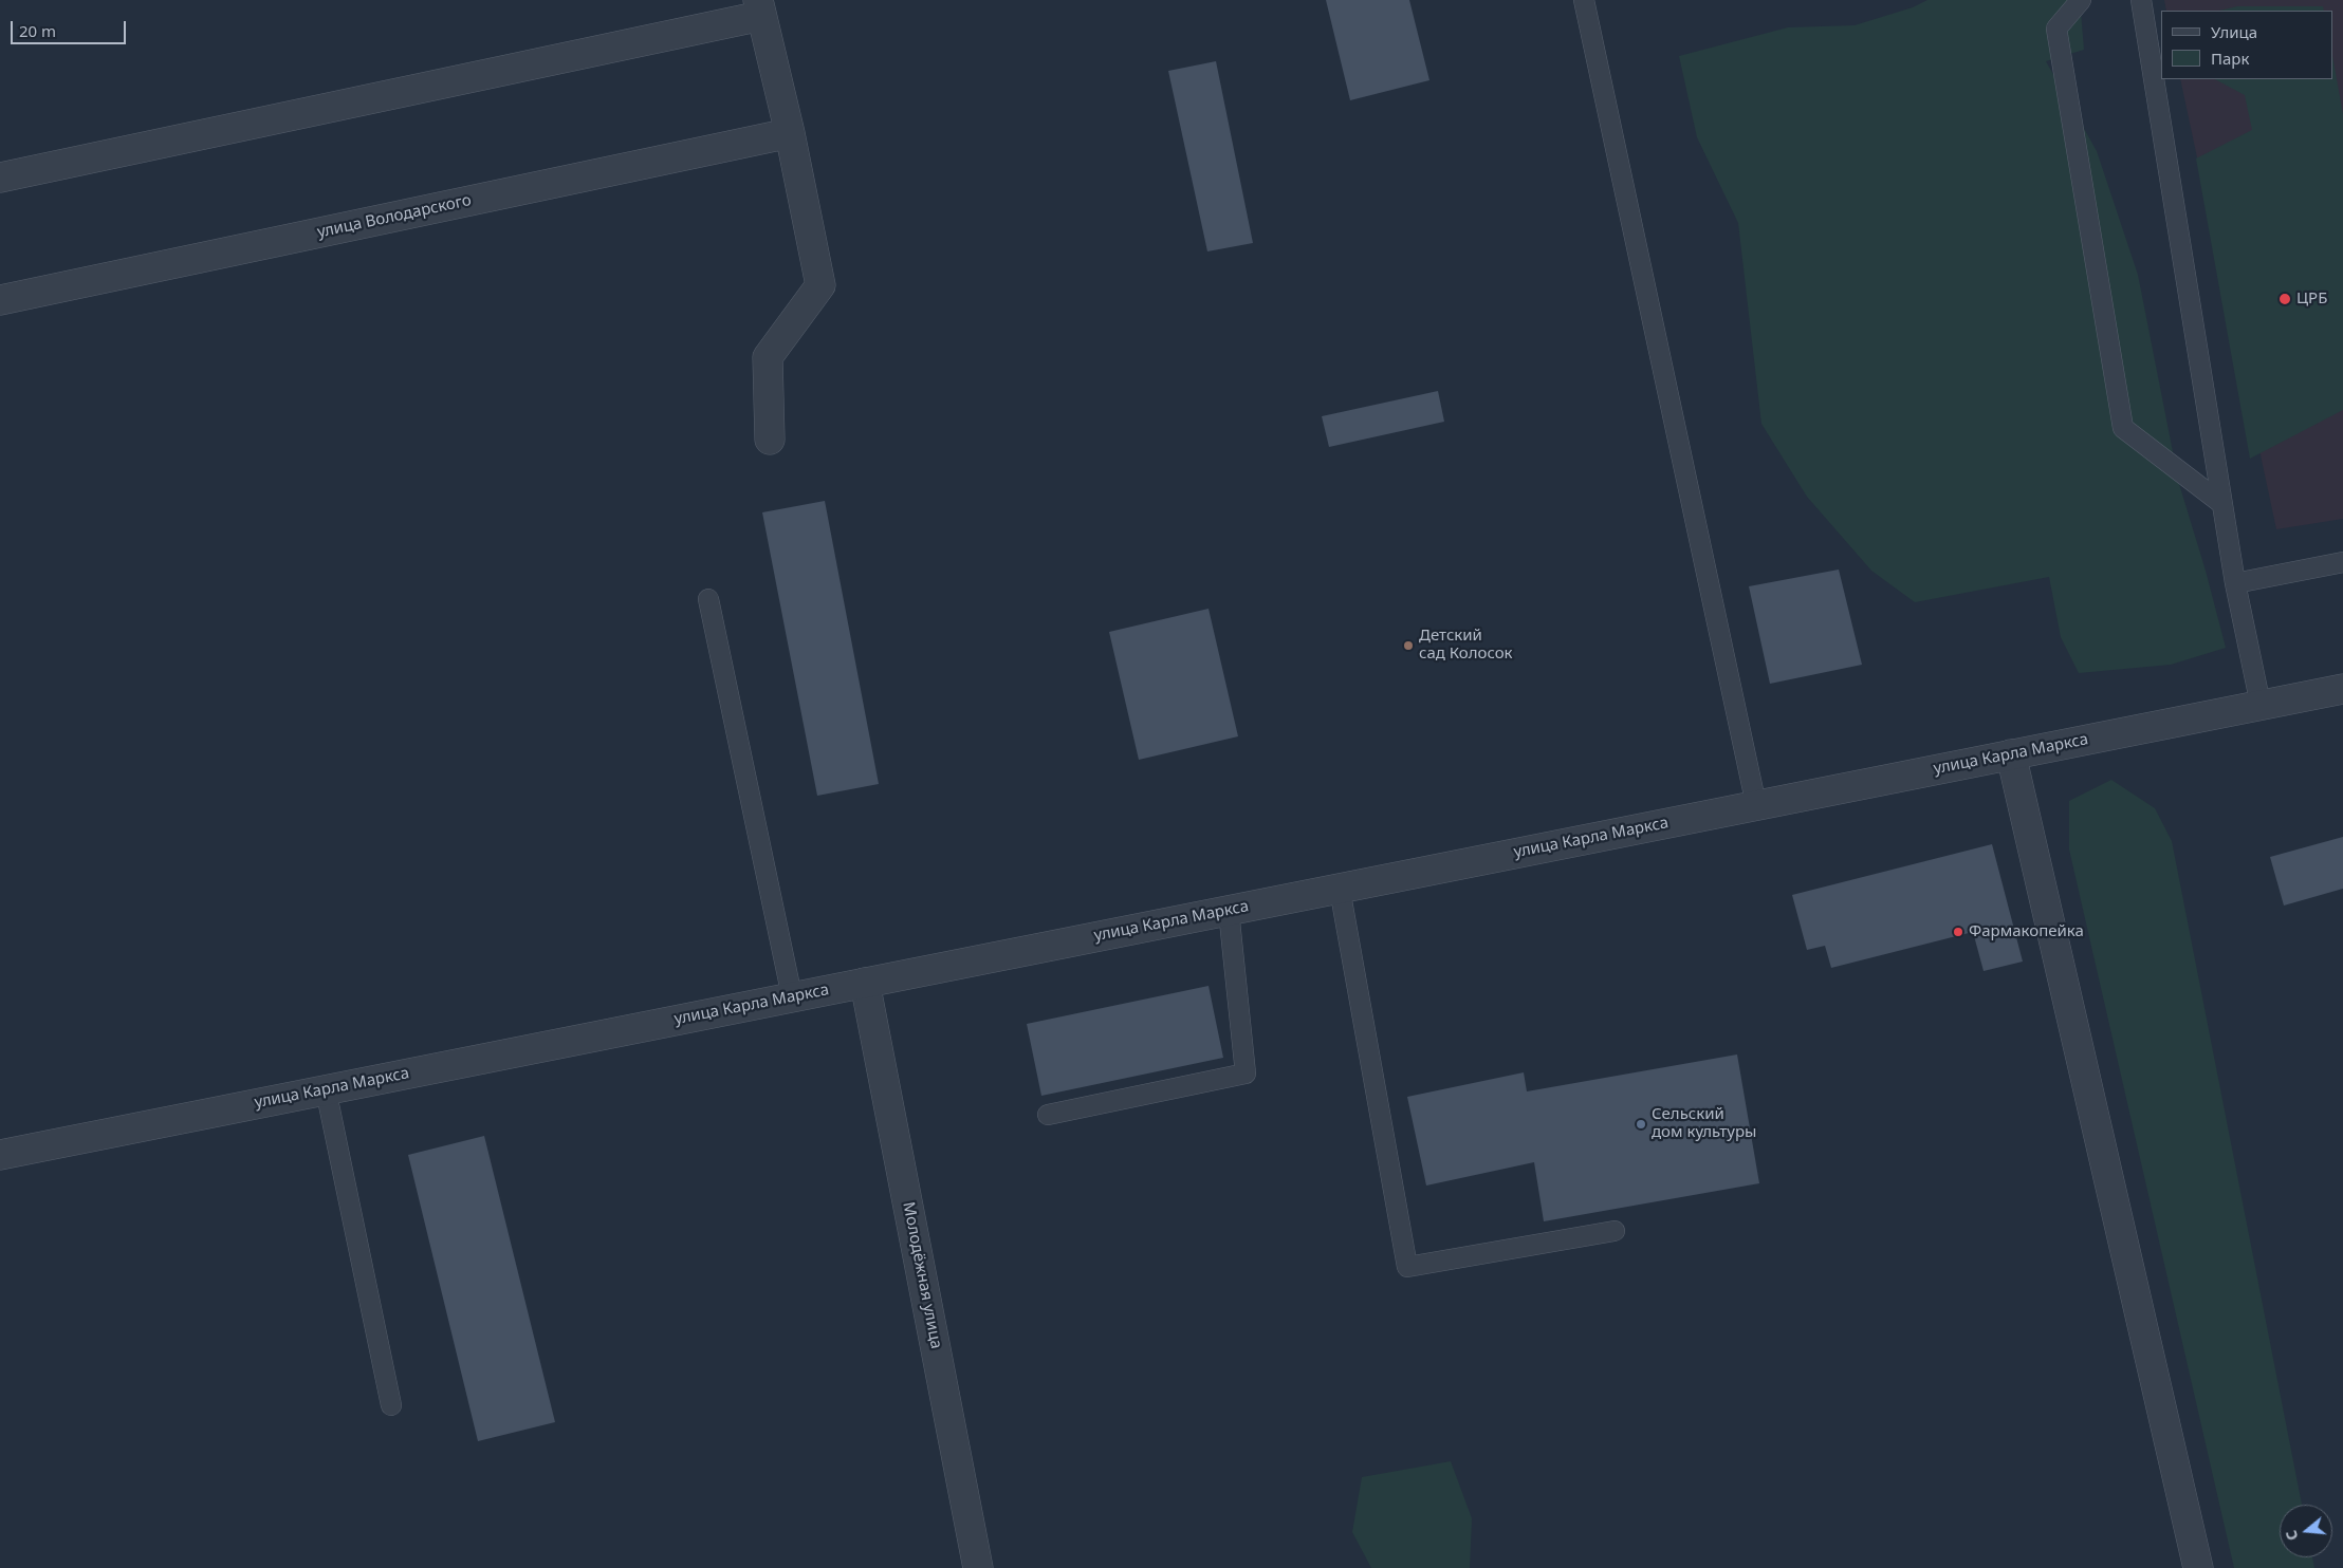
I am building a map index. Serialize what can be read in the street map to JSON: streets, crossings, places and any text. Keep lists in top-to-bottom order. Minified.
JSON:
{"streets":{"street":["улица Володарского","улица Карла Маркса","Молодёжная улица"]},"crossings":[["улица Карла Маркса","Молодёжная улица"]],"places":["ЦРБ","Детский сад Колосок","Фармакопейка","Сельский дом культуры"],"legend":["Улица","Парк"],"scale_bar":"20 m","north":"left"}
